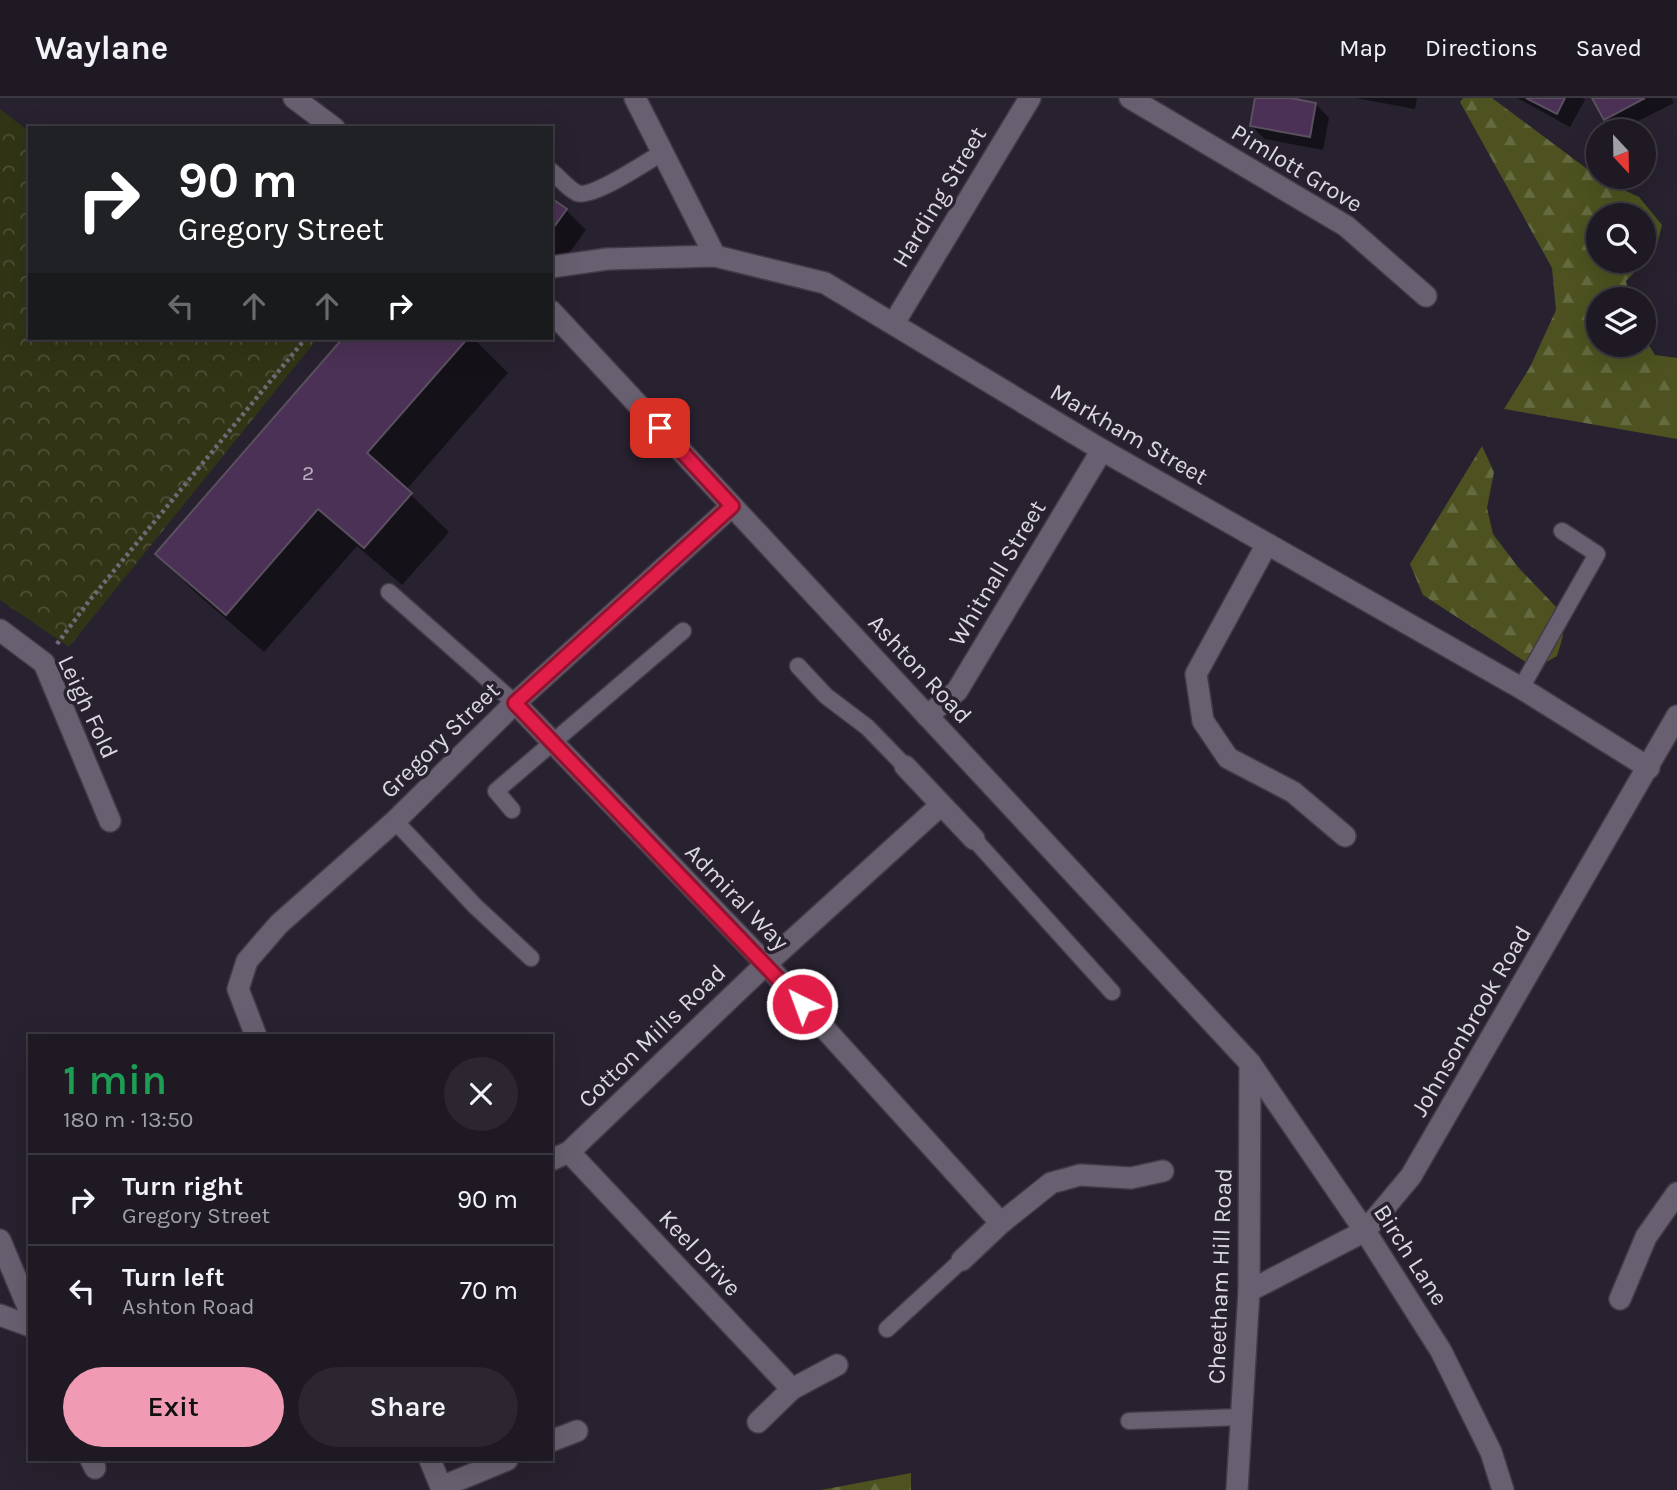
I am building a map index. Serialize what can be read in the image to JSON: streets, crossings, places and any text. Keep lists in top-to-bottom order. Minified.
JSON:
{"streets":{"street":["Pimlott Grove","Harding Street","Markham Street","Whitnall Street","Ashton Road","Leigh Fold","Gregory Street","Admiral Way","Johnsonbrook Road","Cotton Mills Road","Keel Drive","Birch Lane","Cheetham Hill Road"]},"crossings":[["Harding Street","Markham Street"],["Markham Street","Whitnall Street"],["Markham Street","Johnsonbrook Road"],["Whitnall Street","Ashton Road"],["Ashton Road","Gregory Street"],["Ashton Road","Birch Lane"],["Ashton Road","Cheetham Hill Road"],["Gregory Street","Admiral Way"],["Admiral Way","Cotton Mills Road"],["Johnsonbrook Road","Birch Lane"],["Johnsonbrook Road","Cheetham Hill Road"],["Cotton Mills Road","Keel Drive"],["Birch Lane","Cheetham Hill Road"]],"house_numbers":["2"],"north":"bottom","page":{"header":"Waylane","nav":["Map","Directions","Saved"],"turn":["90 m","Gregory Street"],"heading":["1 min","180 m · 13:50"],"list":[{"name":"Turn right","note":"Gregory Street","value":"90 m"},{"name":"Turn left","note":"Ashton Road","value":"70 m"}],"buttons":["Exit","Share"]}}
